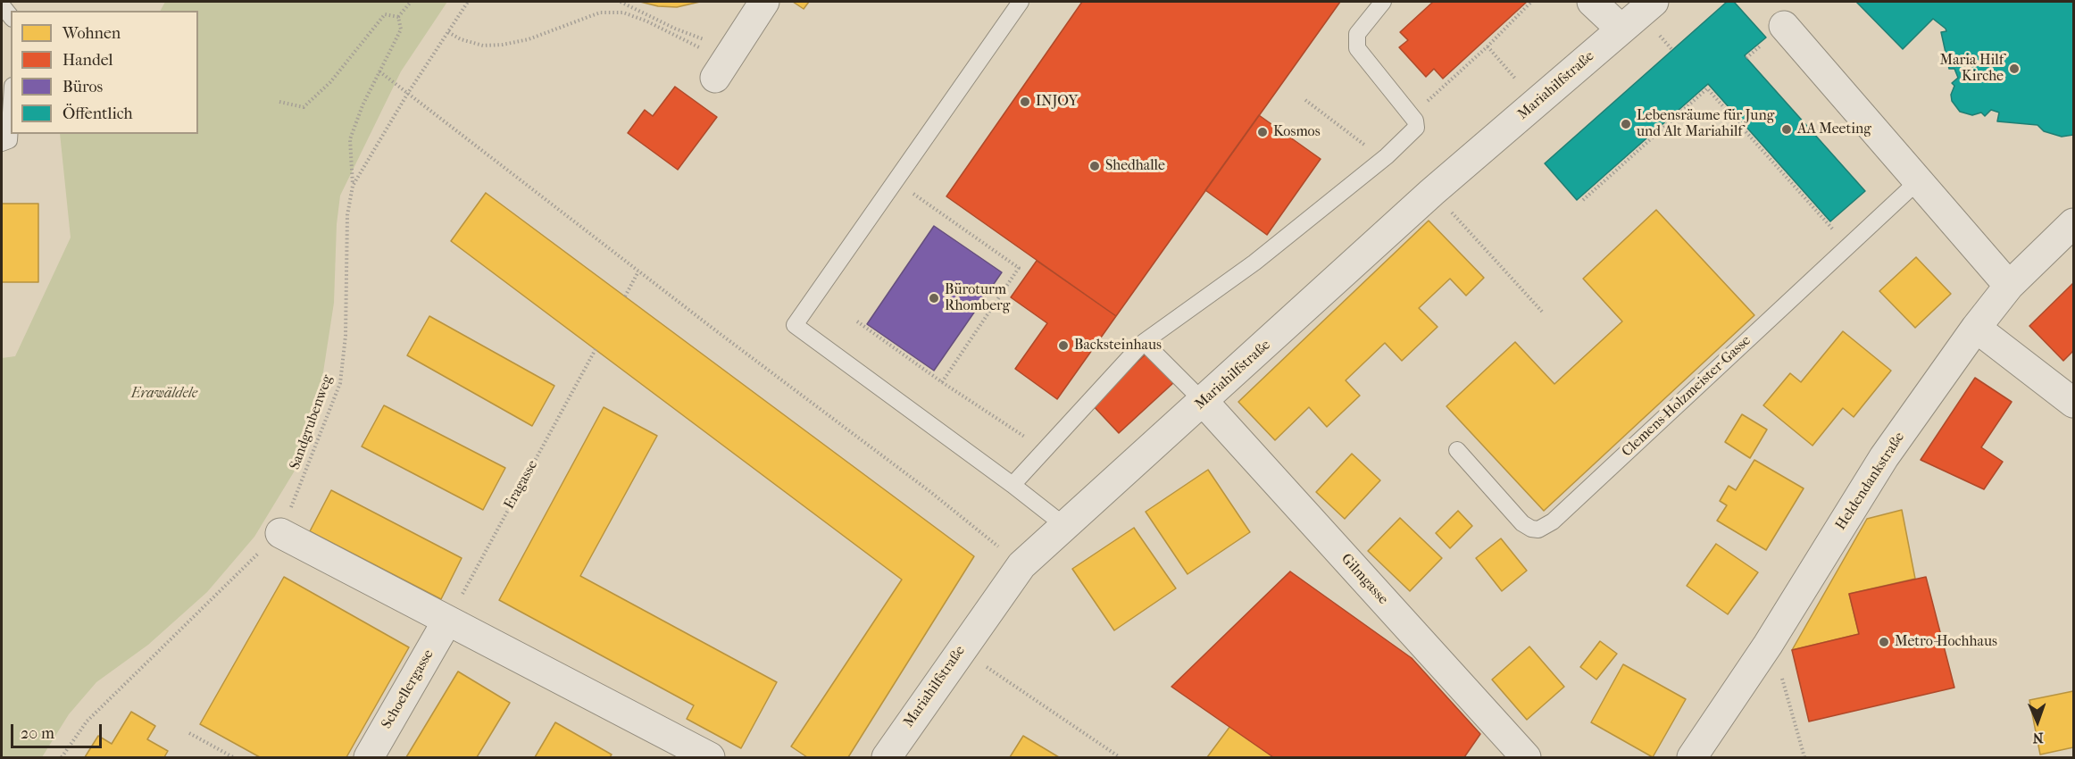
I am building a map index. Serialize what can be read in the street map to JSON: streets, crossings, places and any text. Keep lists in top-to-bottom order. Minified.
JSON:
{"streets":{"street":["Mariahilfstraße","Heldendankstraße","Gilmgasse","Schoellergasse"],"lane":["Clemens-Holzmeister-Gasse"],"path":["Sandgrubenweg","Eragasse"]},"crossings":[["Mariahilfstraße","Gilmgasse"],["Eragasse","Schoellergasse"]],"parks":["Erawäldele"],"places":["Maria Hilf Kirche","INJOY","Lebensräume für Jung und Alt Mariahilf","AA Meeting","Kosmos","Shedhalle","Büroturm Rhomberg","Backsteinhaus","Metro-Hochhaus"],"legend":["Wohnen","Handel","Büros","Öffentlich"],"scale_bar":"20 m","north":"bottom"}
